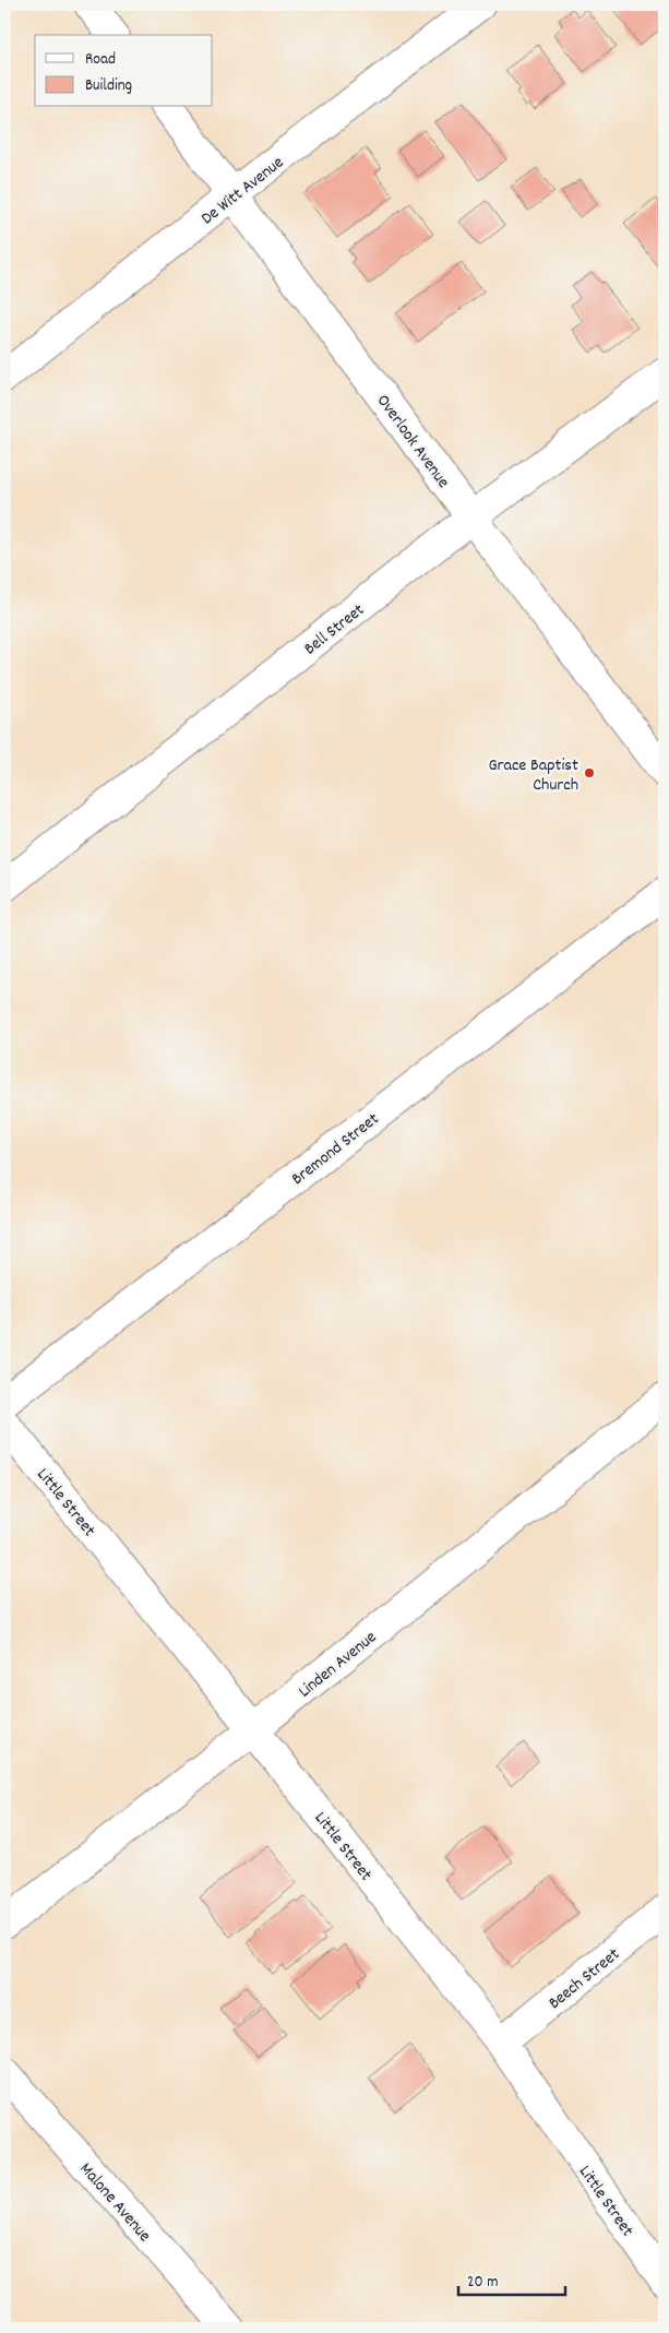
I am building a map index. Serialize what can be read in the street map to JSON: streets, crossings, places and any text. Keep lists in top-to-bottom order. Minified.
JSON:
{"streets":{"street":["De Witt Avenue","Overlook Avenue","Bell Street","Bremond Street","Little Street","Linden Avenue","Beech Street","Malone Avenue"]},"crossings":[["De Witt Avenue","Overlook Avenue"],["Overlook Avenue","Bell Street"],["Little Street","Linden Avenue"],["Little Street","Beech Street"]],"places":["Grace Baptist Church"],"legend":["Road","Building"],"scale_bar":"20 m"}
